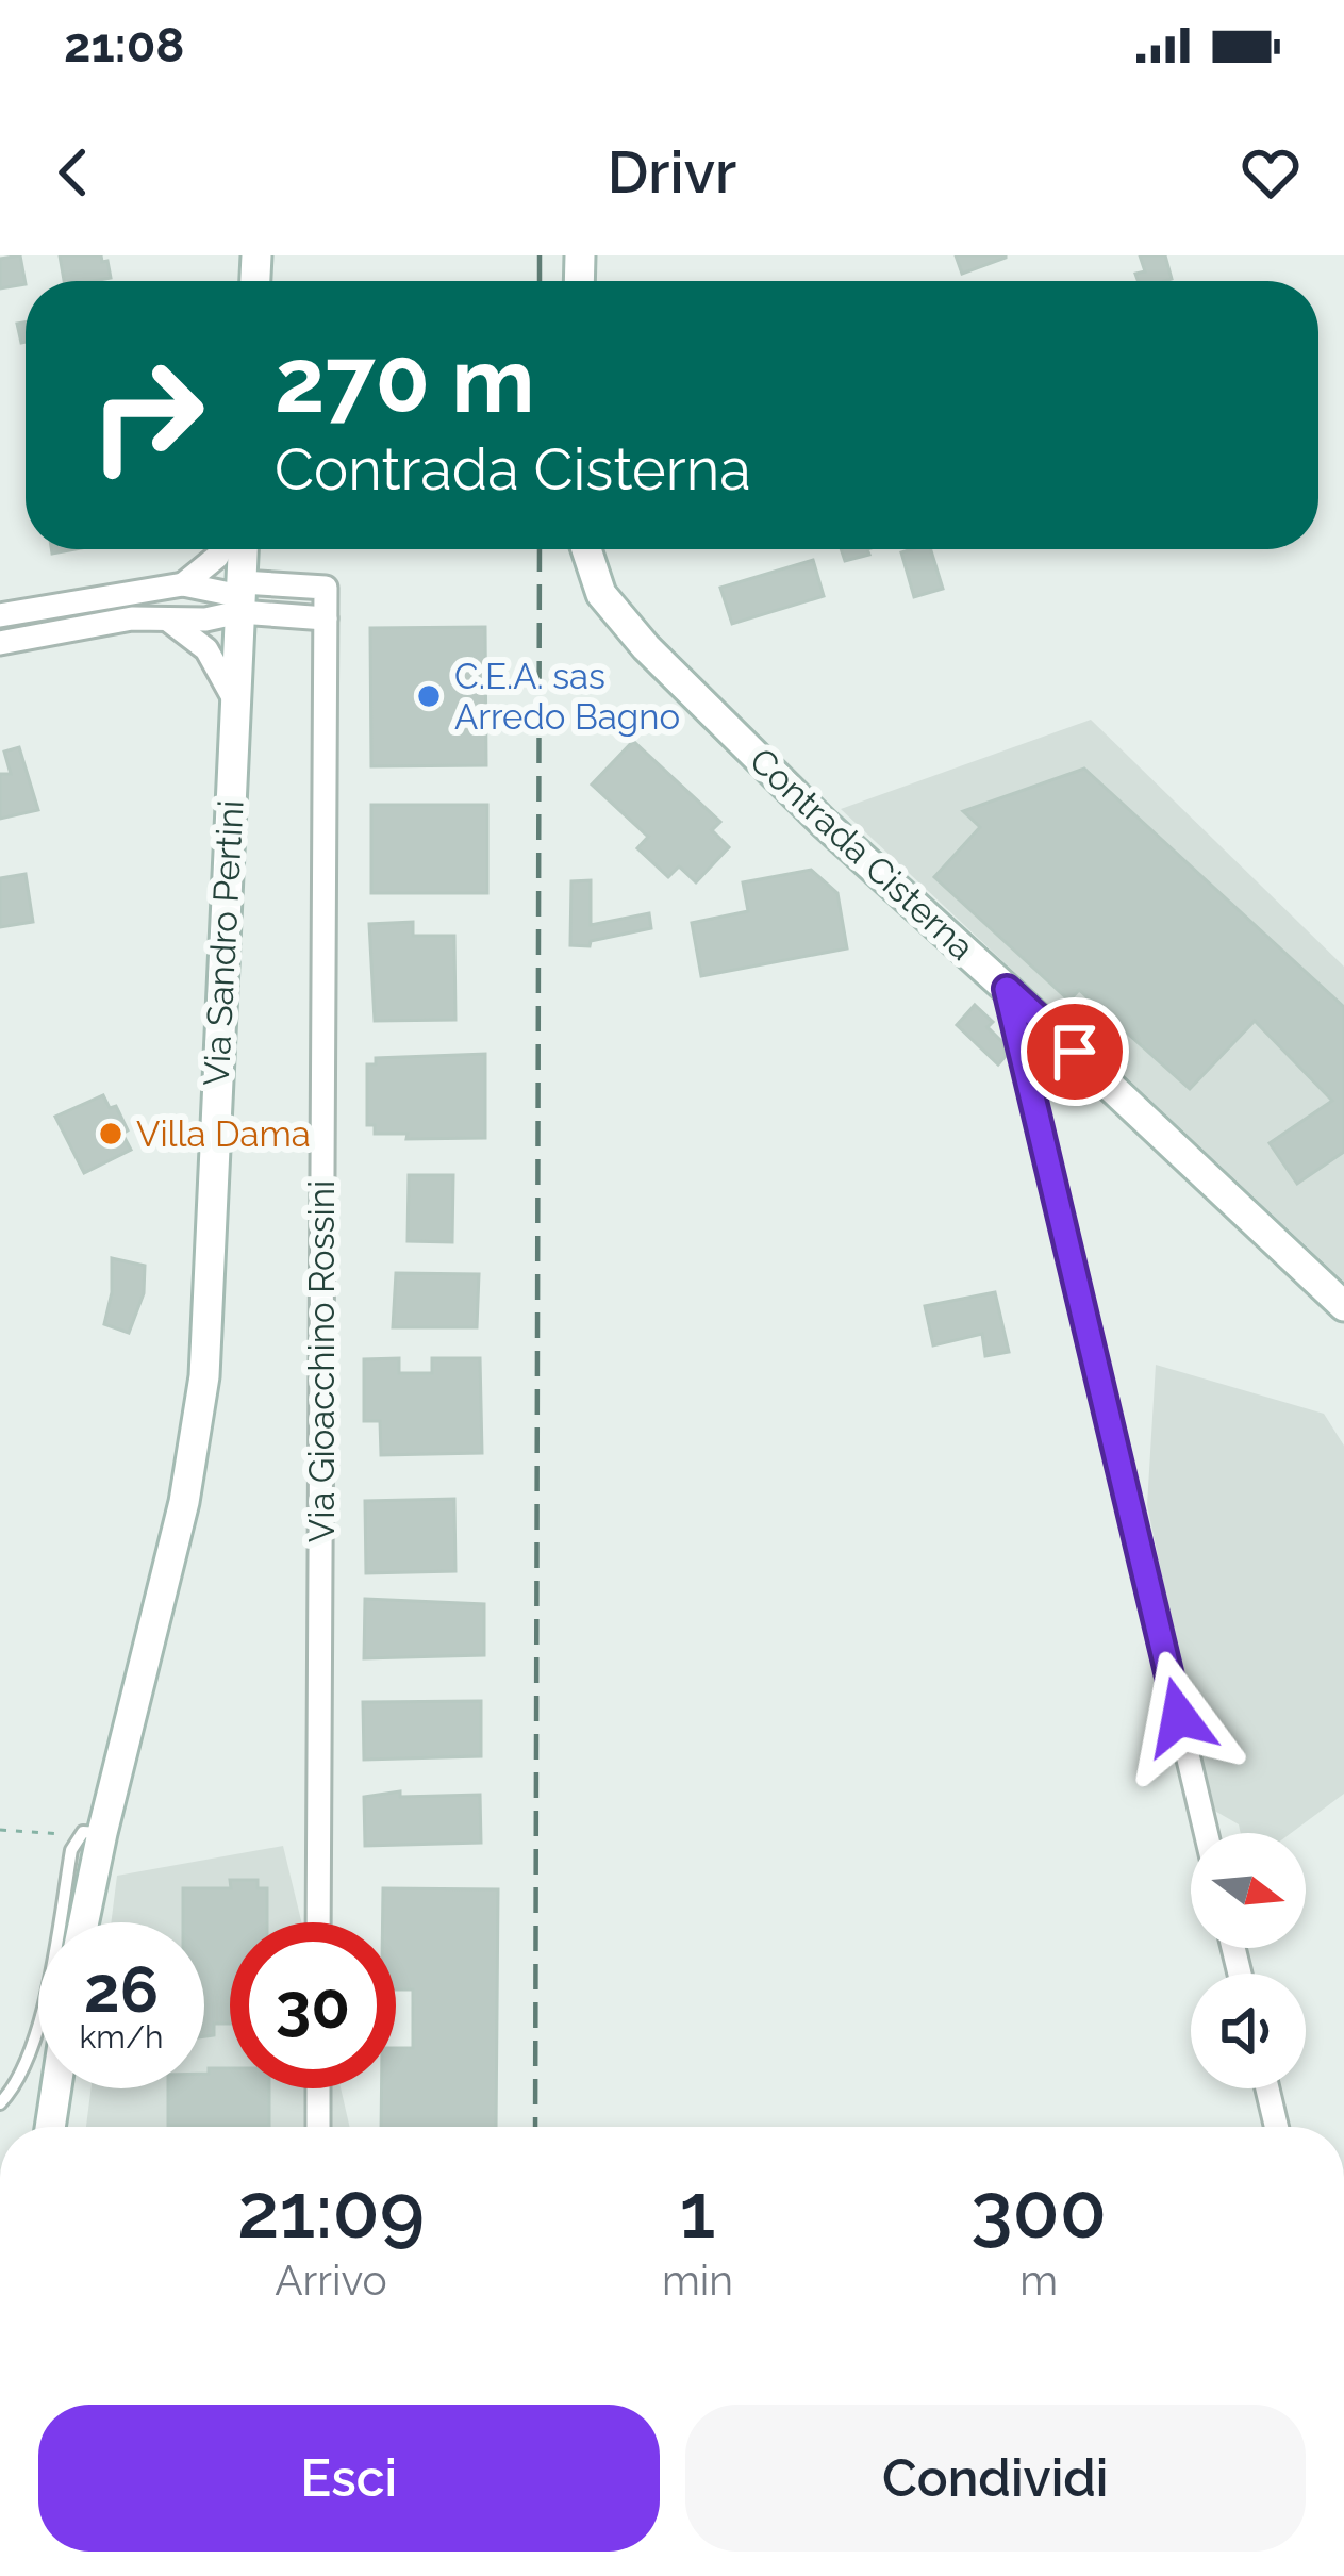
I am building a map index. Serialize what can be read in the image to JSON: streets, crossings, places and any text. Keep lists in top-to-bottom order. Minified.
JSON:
{"streets":{"main road":["Contrada Cisterna","Via Sandro Pertini"],"street":["Via Gioacchino Rossini"]},"crossings":[["Via Sandro Pertini","Via Gioacchino Rossini"]],"places":["C.E.A. sas Arredo Bagno","Villa Dama"],"north":"right","page":{"status":"21:08","header":"Drivr","turn":["270 m","Contrada Cisterna"],"speed":"26 km/h","limit":"30","eta":["21:09","Arrivo","1","min","300","m"],"buttons":["Esci","Condividi"]}}
